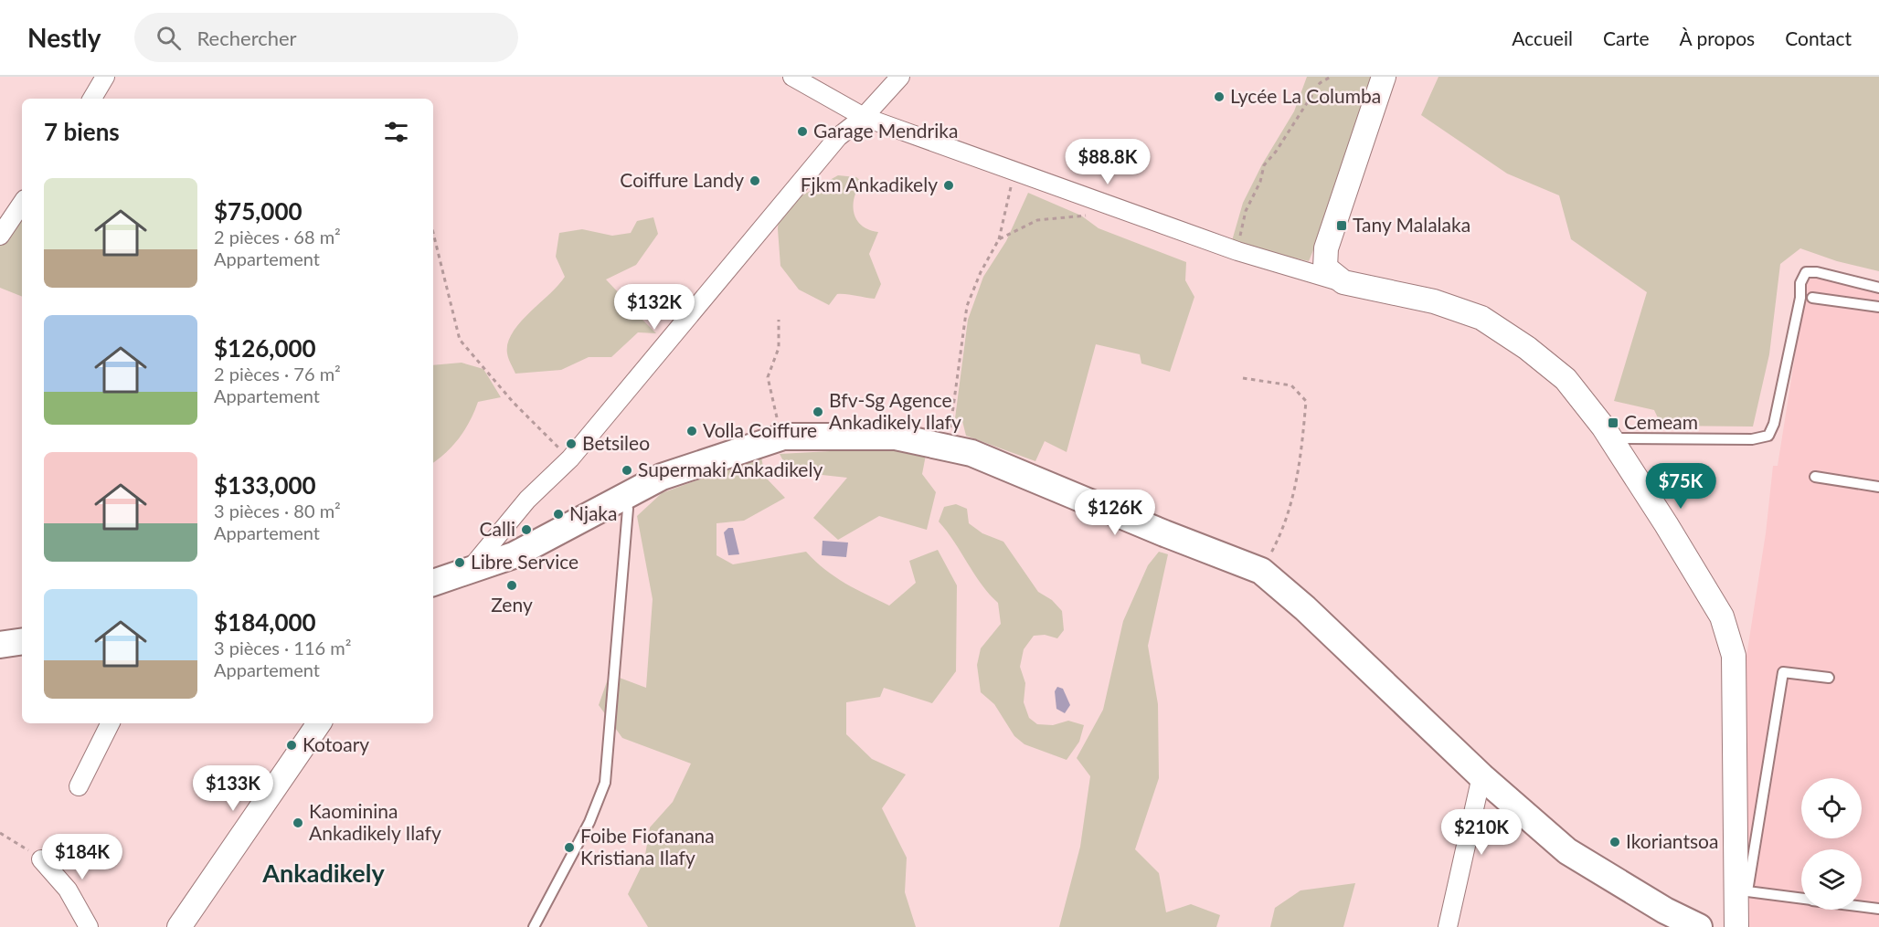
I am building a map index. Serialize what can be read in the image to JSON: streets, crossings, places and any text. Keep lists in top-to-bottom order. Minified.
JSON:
{"districts":["Ankadikely"],"places":{"other":["Lycée La Columba","Garage Mendrika","Coiffure Landy","Fjkm Ankadikely","Bfv-Sg Agence Ankadikely Ilafy","Volla Coiffure","Betsileo","Supermaki Ankadikely","Njaka","Calli","Libre Service","Zeny","Kotoary","Kaominina Ankadikely Ilafy","Ikoriantsoa","Foibe Fiofanana Kristiana Ilafy"],"transit":["Tany Malalaka","Cemeam"]},"page":{"header":"Nestly","search":"Rechercher","nav":["Accueil","Carte","À propos","Contact"],"heading":"7 biens","price":["$88.8K","$132K","$75K","$126K","$133K","$210K","$184K"],"list":[{"name":"$75,000","note":"2 pièces · 68 m² · Appartement"},{"name":"$126,000","note":"2 pièces · 76 m² · Appartement"},{"name":"$133,000","note":"3 pièces · 80 m² · Appartement"},{"name":"$184,000","note":"3 pièces · 116 m² · Appartement"}]}}
